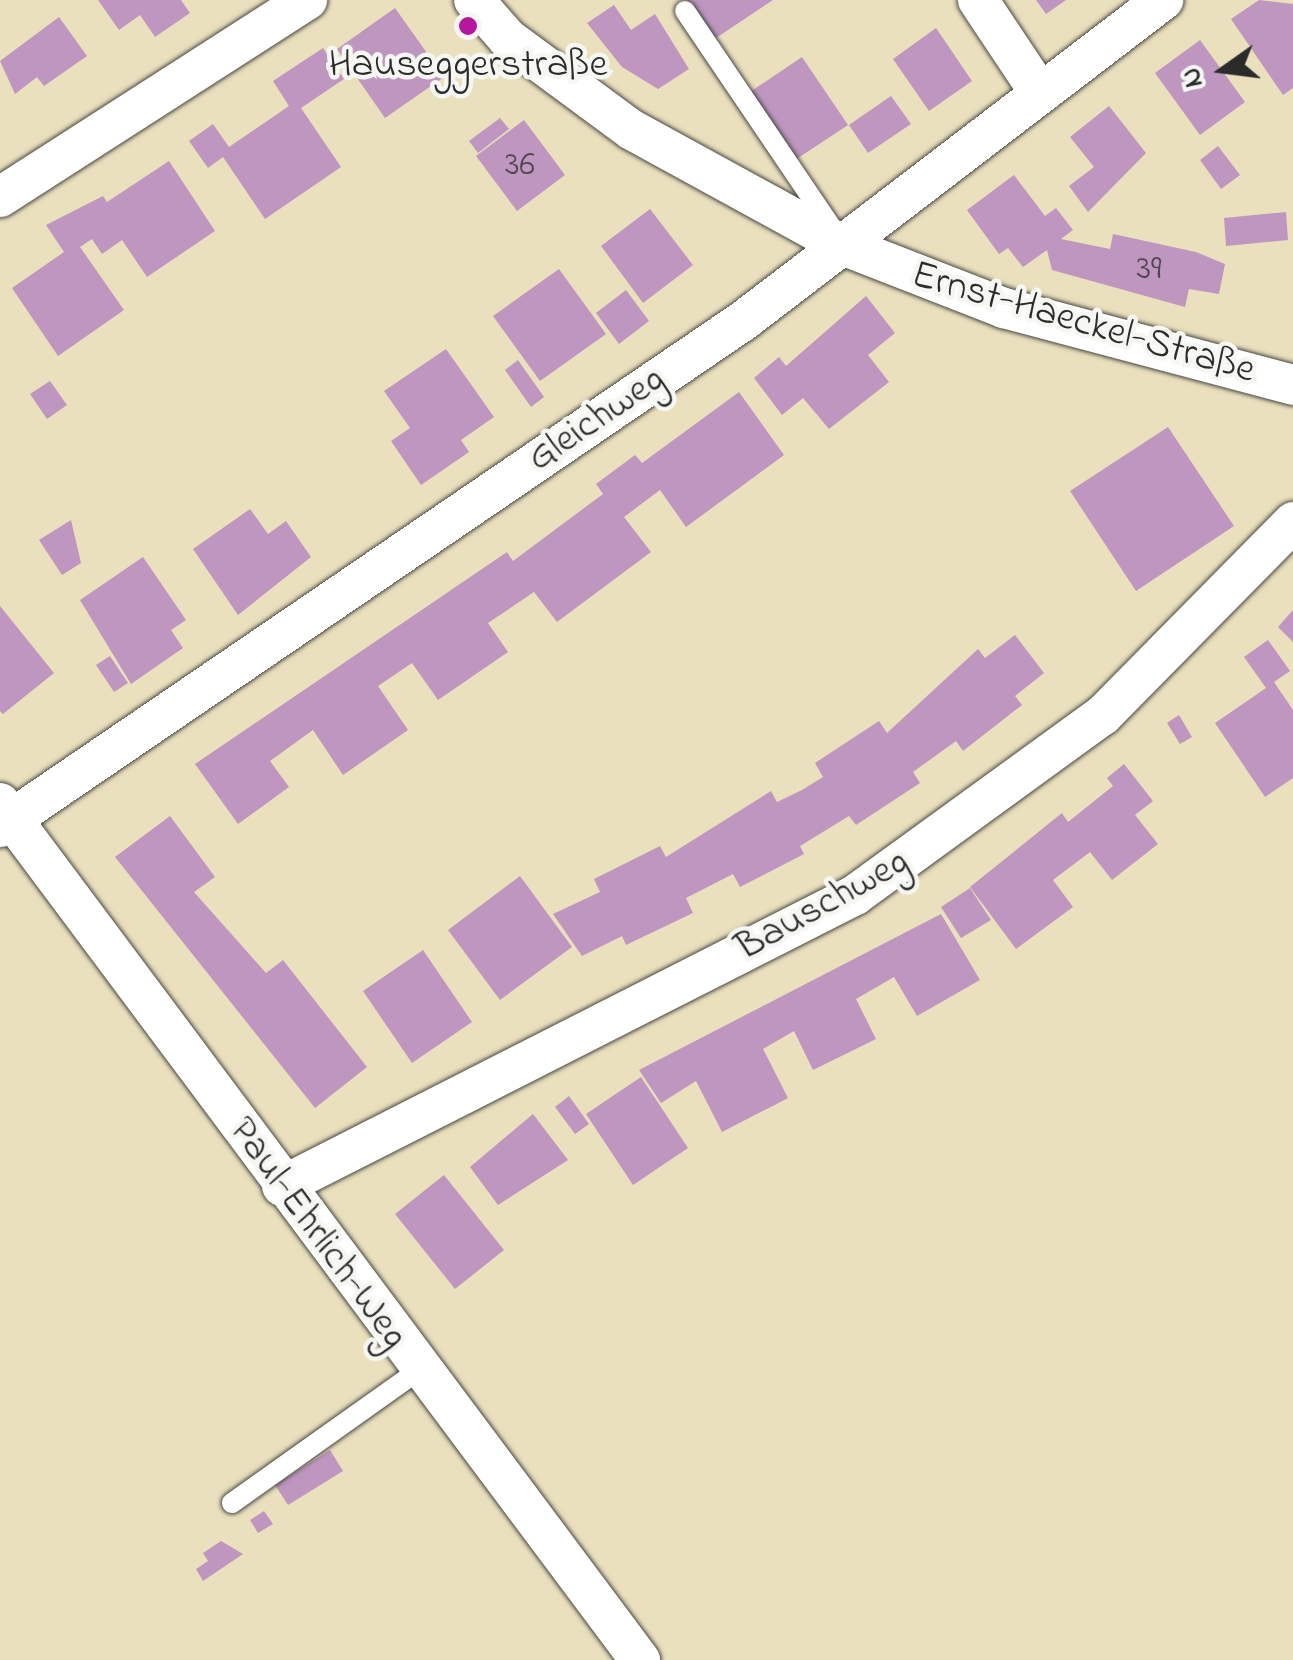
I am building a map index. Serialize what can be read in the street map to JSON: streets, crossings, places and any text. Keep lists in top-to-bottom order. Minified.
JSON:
{"streets":{"street":["Ernst-Haeckel-Straße","Gleichweg","Bauschweg","Paul-Ehrlich-Weg"]},"crossings":[["Ernst-Haeckel-Straße","Gleichweg"],["Gleichweg","Paul-Ehrlich-Weg"],["Bauschweg","Paul-Ehrlich-Weg"]],"places":["Hauseggerstraße"],"house_numbers":["36","39"],"north":"left"}
